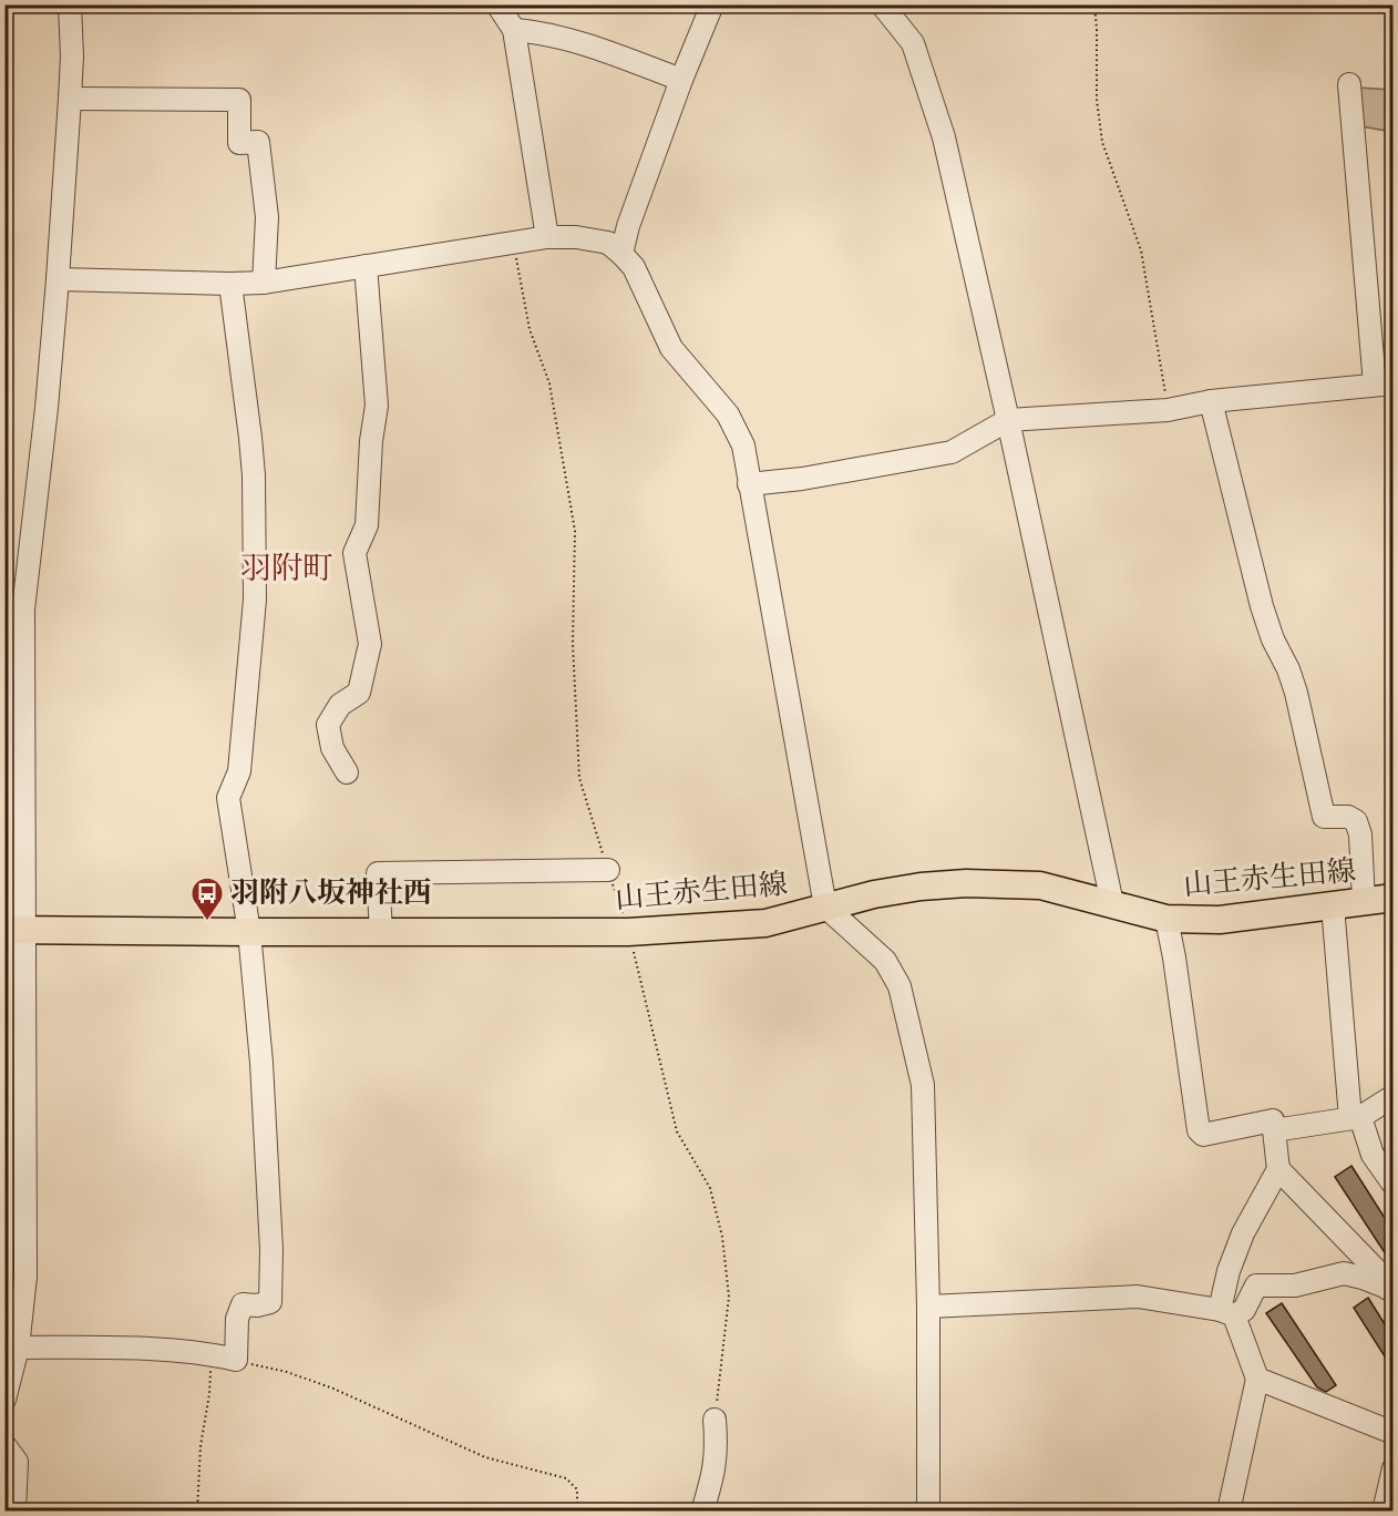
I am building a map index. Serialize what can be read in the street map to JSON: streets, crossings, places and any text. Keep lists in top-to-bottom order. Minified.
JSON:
{"streets":{"main road":["山王赤生田線"]},"districts":["羽附町"],"places":{"bus stop":["羽附八坂神社西"]}}
